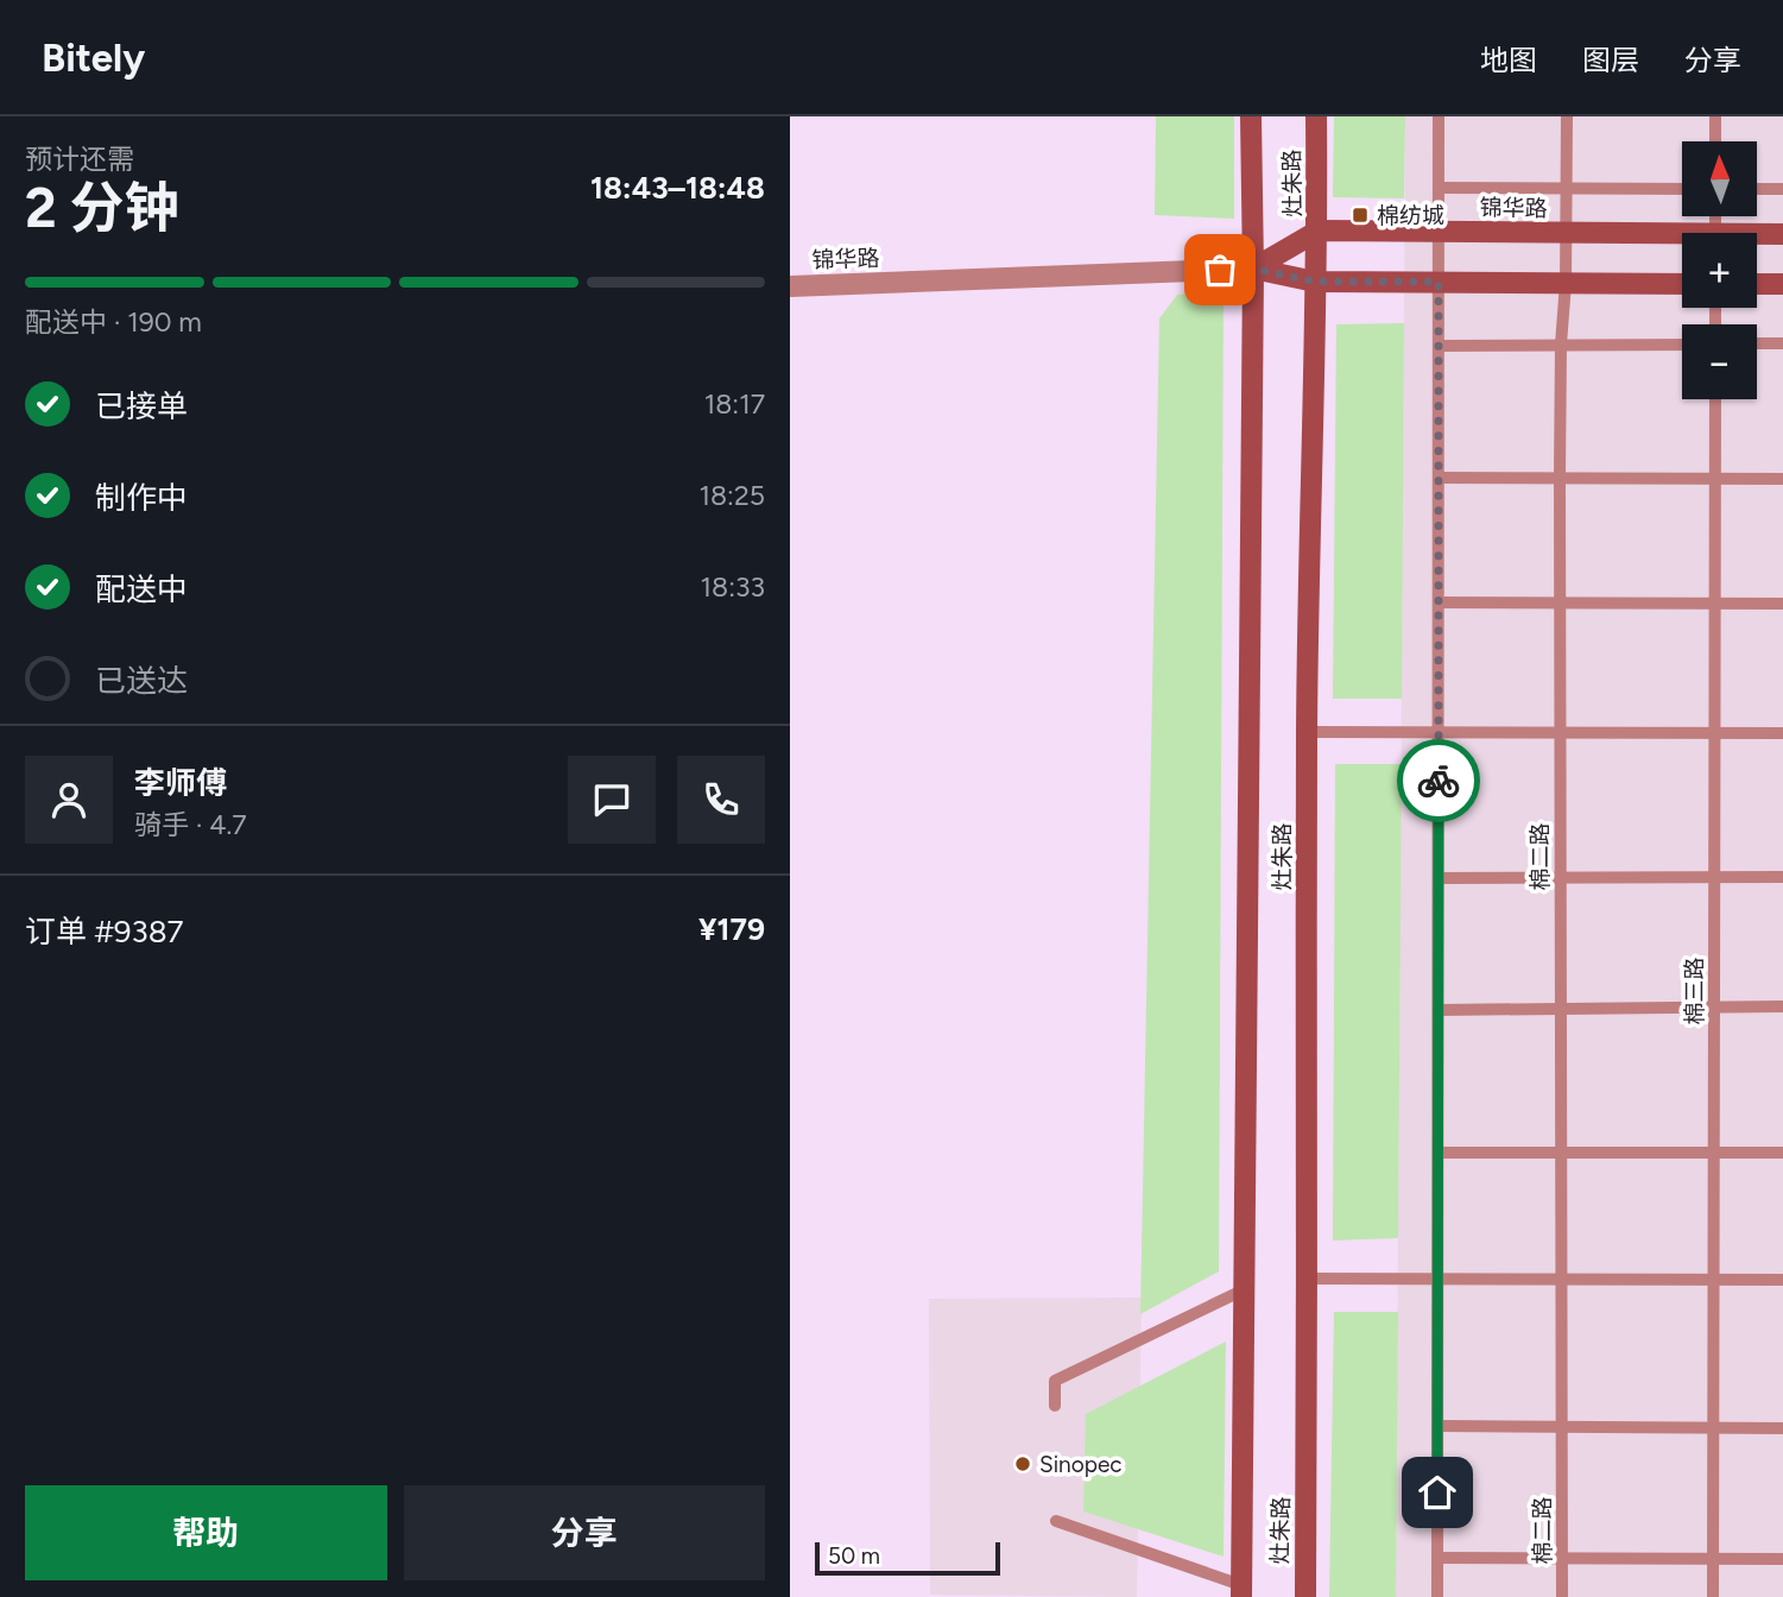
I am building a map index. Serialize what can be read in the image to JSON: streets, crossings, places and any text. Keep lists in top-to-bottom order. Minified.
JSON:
{"streets":{"main road":["灶朱路","锦华路"],"lane":["棉二路","棉三路"]},"crossings":[["灶朱路","锦华路"],["锦华路","棉二路"]],"places":{"transit":["棉纺城"],"other":["Sinopec"]},"scale_bar":"50 m","north":"top","page":{"header":"Bitely","nav":["地图","图层","分享"],"heading":["2 分钟","预计还需","18:43–18:48"],"panel":["李师傅","骑手 · 4.7","订单 #9387","¥179"],"map_buttons":["+","−"],"bar":"配送中 · 190 m","list":[["已接单","18:17"],["制作中","18:25"],["配送中","18:33"],"已送达"],"buttons":["帮助","分享"],"scale":"50 m"}}
